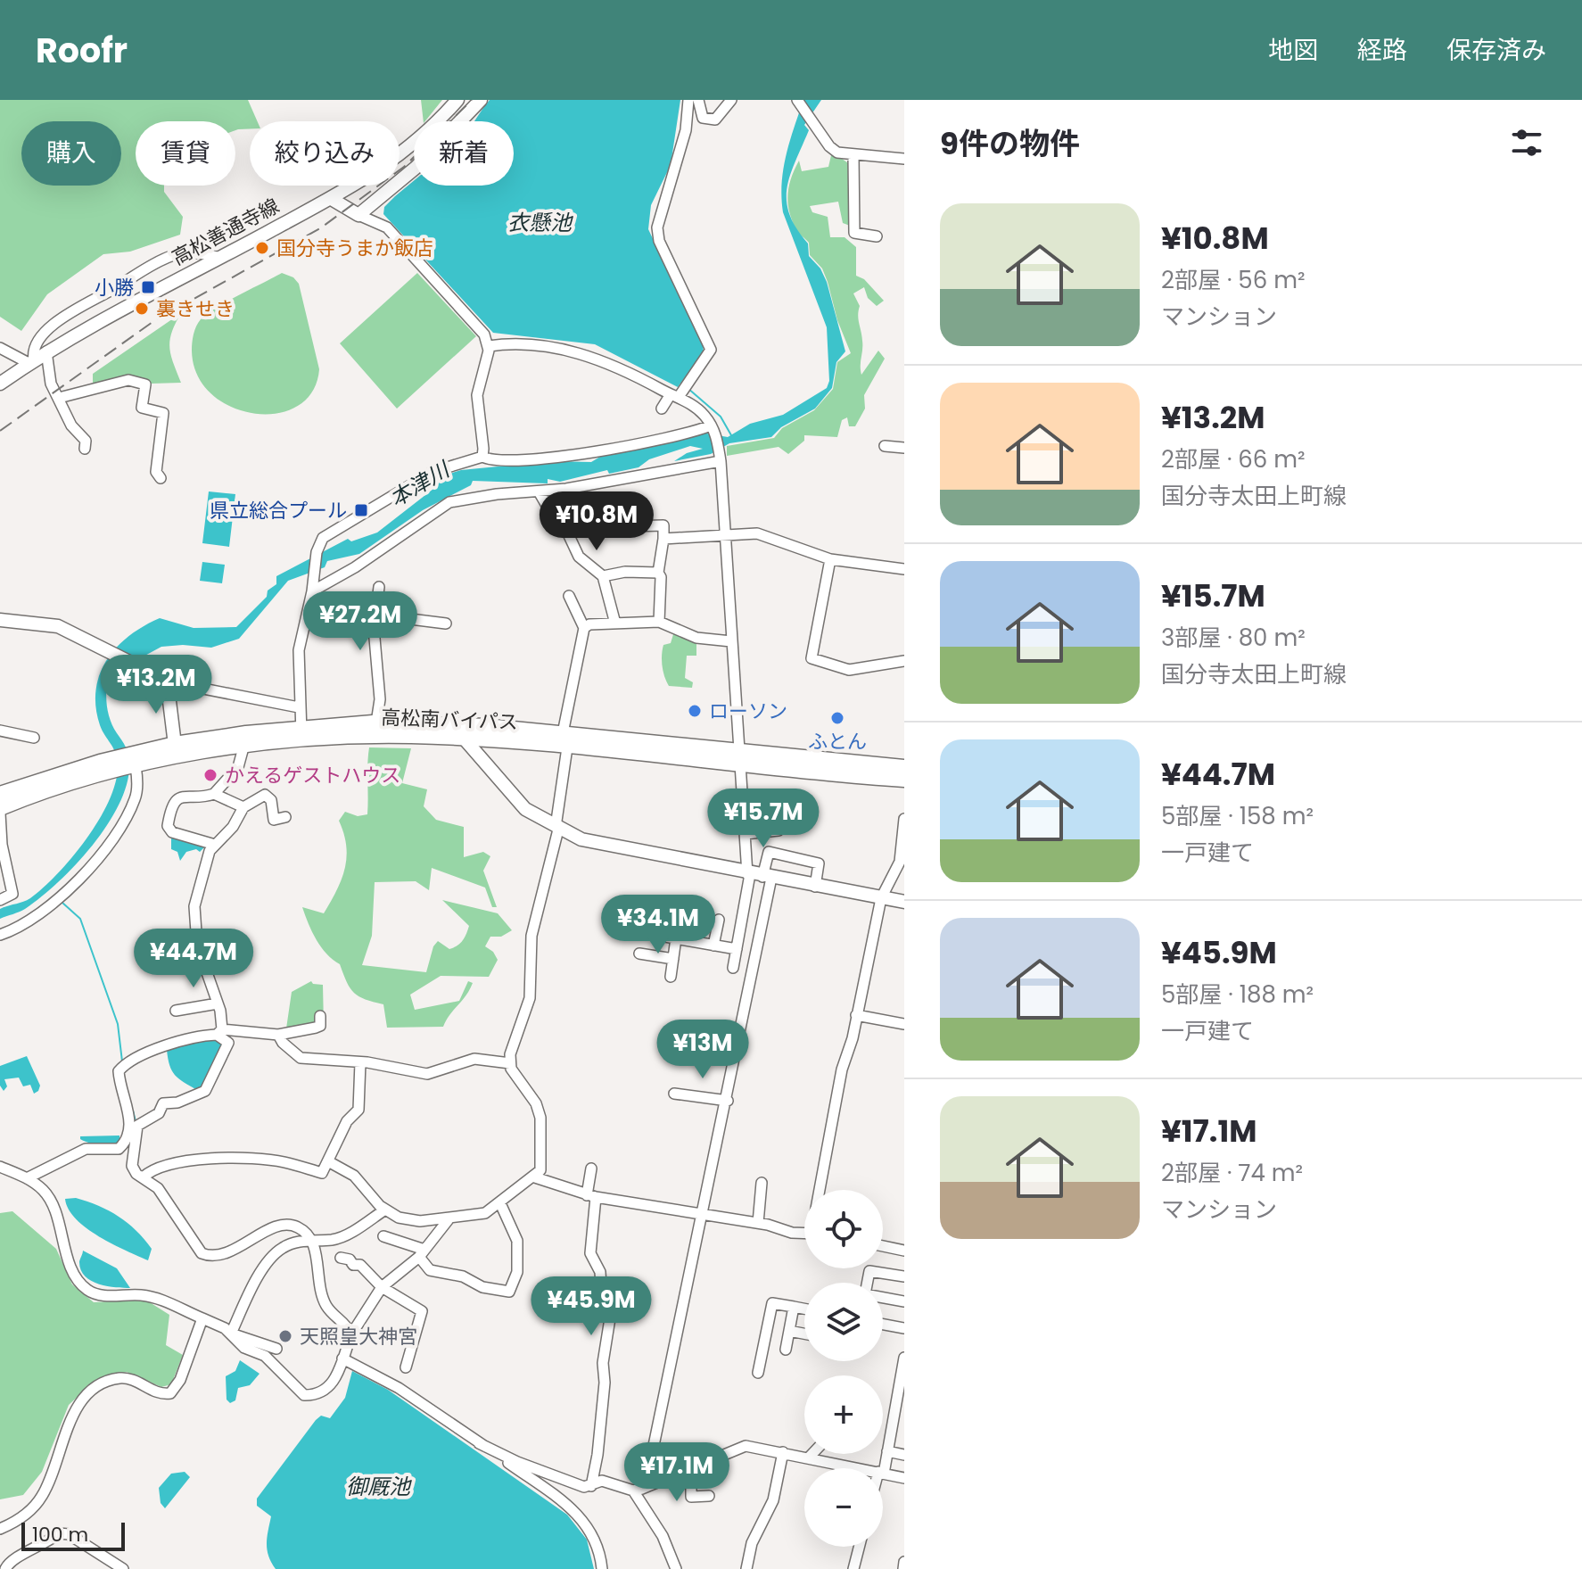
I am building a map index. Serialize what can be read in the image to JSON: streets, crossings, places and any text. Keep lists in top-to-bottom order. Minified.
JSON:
{"streets":{"highway":["高松南バイパス"],"main road":["高松善通寺線"]},"water":["衣懸池","本津川","御厩池"],"places":{"other":["国分寺うまか飯店","裏きせき","ローソン","ふとん","かえるゲストハウス","天照皇大神宮"],"transit":["小勝","県立総合プール"]},"scale_bar":"100 m","page":{"header":"Roofr","nav":["地図","経路","保存済み"],"heading":"9件の物件","chip":["購入","賃貸","絞り込み","新着"],"list":[{"name":"¥10.8M","note":"2部屋 · 56 m² · マンション"},{"name":"¥13.2M","note":"2部屋 · 66 m² · 国分寺太田上町線"},{"name":"¥15.7M","note":"3部屋 · 80 m² · 国分寺太田上町線"},{"name":"¥44.7M","note":"5部屋 · 158 m² · 一戸建て"},{"name":"¥45.9M","note":"5部屋 · 188 m² · 一戸建て"},{"name":"¥17.1M","note":"2部屋 · 74 m² · マンション"}],"price":["¥10.8M","¥27.2M","¥13.2M","¥15.7M","¥34.1M","¥44.7M","¥13M","¥45.9M","¥17.1M"],"map_buttons":["+","−"],"scale":"100 m"}}
